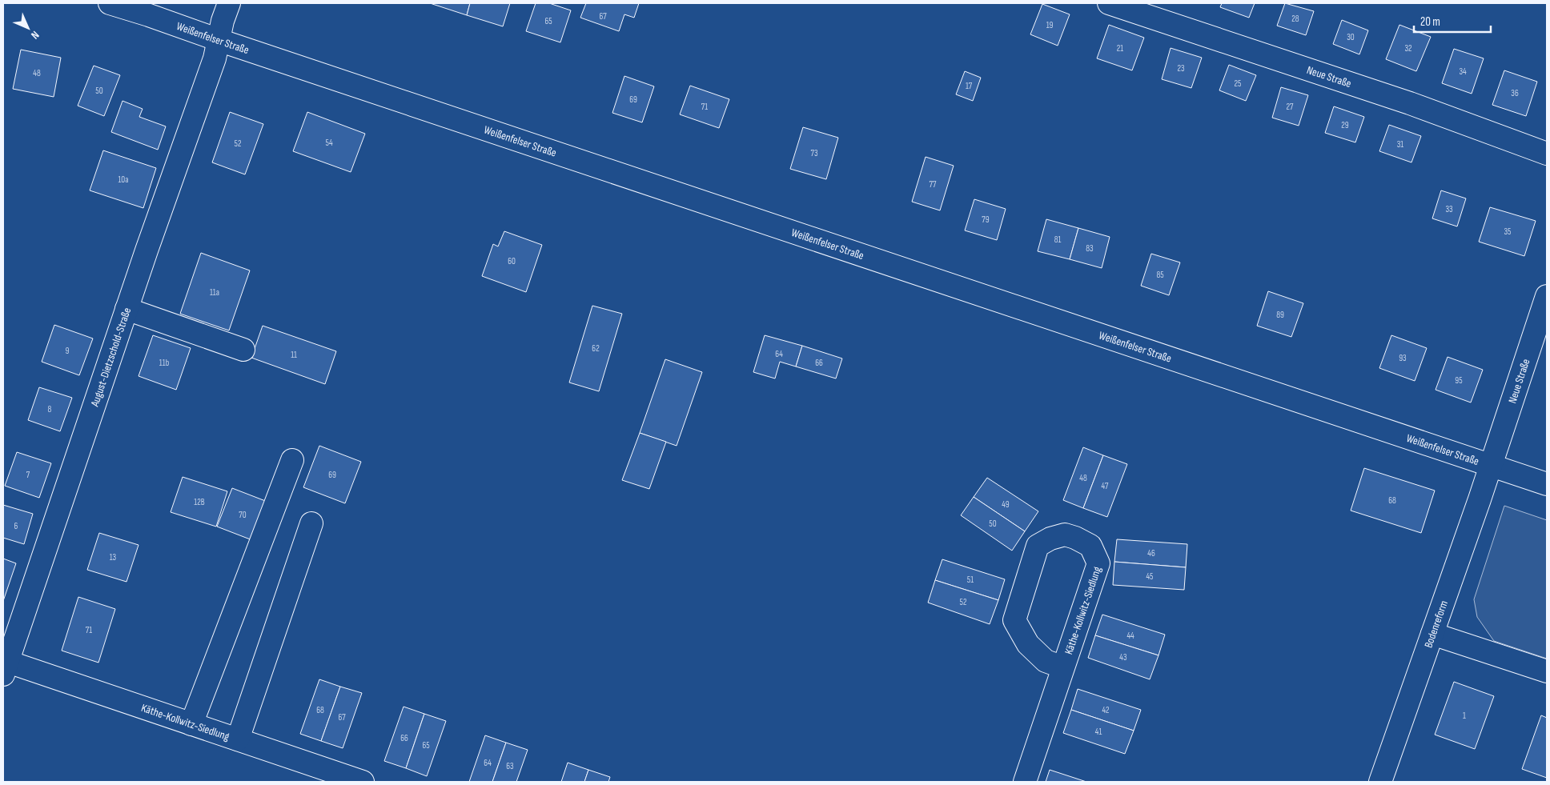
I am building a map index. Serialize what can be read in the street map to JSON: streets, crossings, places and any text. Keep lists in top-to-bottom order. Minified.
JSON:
{"streets":{"street":["Weißenfelser Straße","Neue Straße","August-Dietzschold-Straße","Käthe-Kollwitz-Siedlung","Bodenreform"]},"crossings":[["Weißenfelser Straße","Neue Straße"],["Weißenfelser Straße","August-Dietzschold-Straße"],["Weißenfelser Straße","Bodenreform"],["Neue Straße","Bodenreform"],["August-Dietzschold-Straße","Käthe-Kollwitz-Siedlung"]],"house_numbers":["67","28","65","19","30","21","32","23","34","48","25","17","50","36","69","71","27","29","54","52","31","73","10a","77","33","79","35","81","83","60","85","11a","89","62","9","64","11","93","11b","66","95","8","7","69","48","47","68","12B","49","70","50","6","46","13","45","51","52","71","44","43","68","42","1","67","41","66","65","64","63"],"scale_bar":"20 m","north":"bottom right"}
